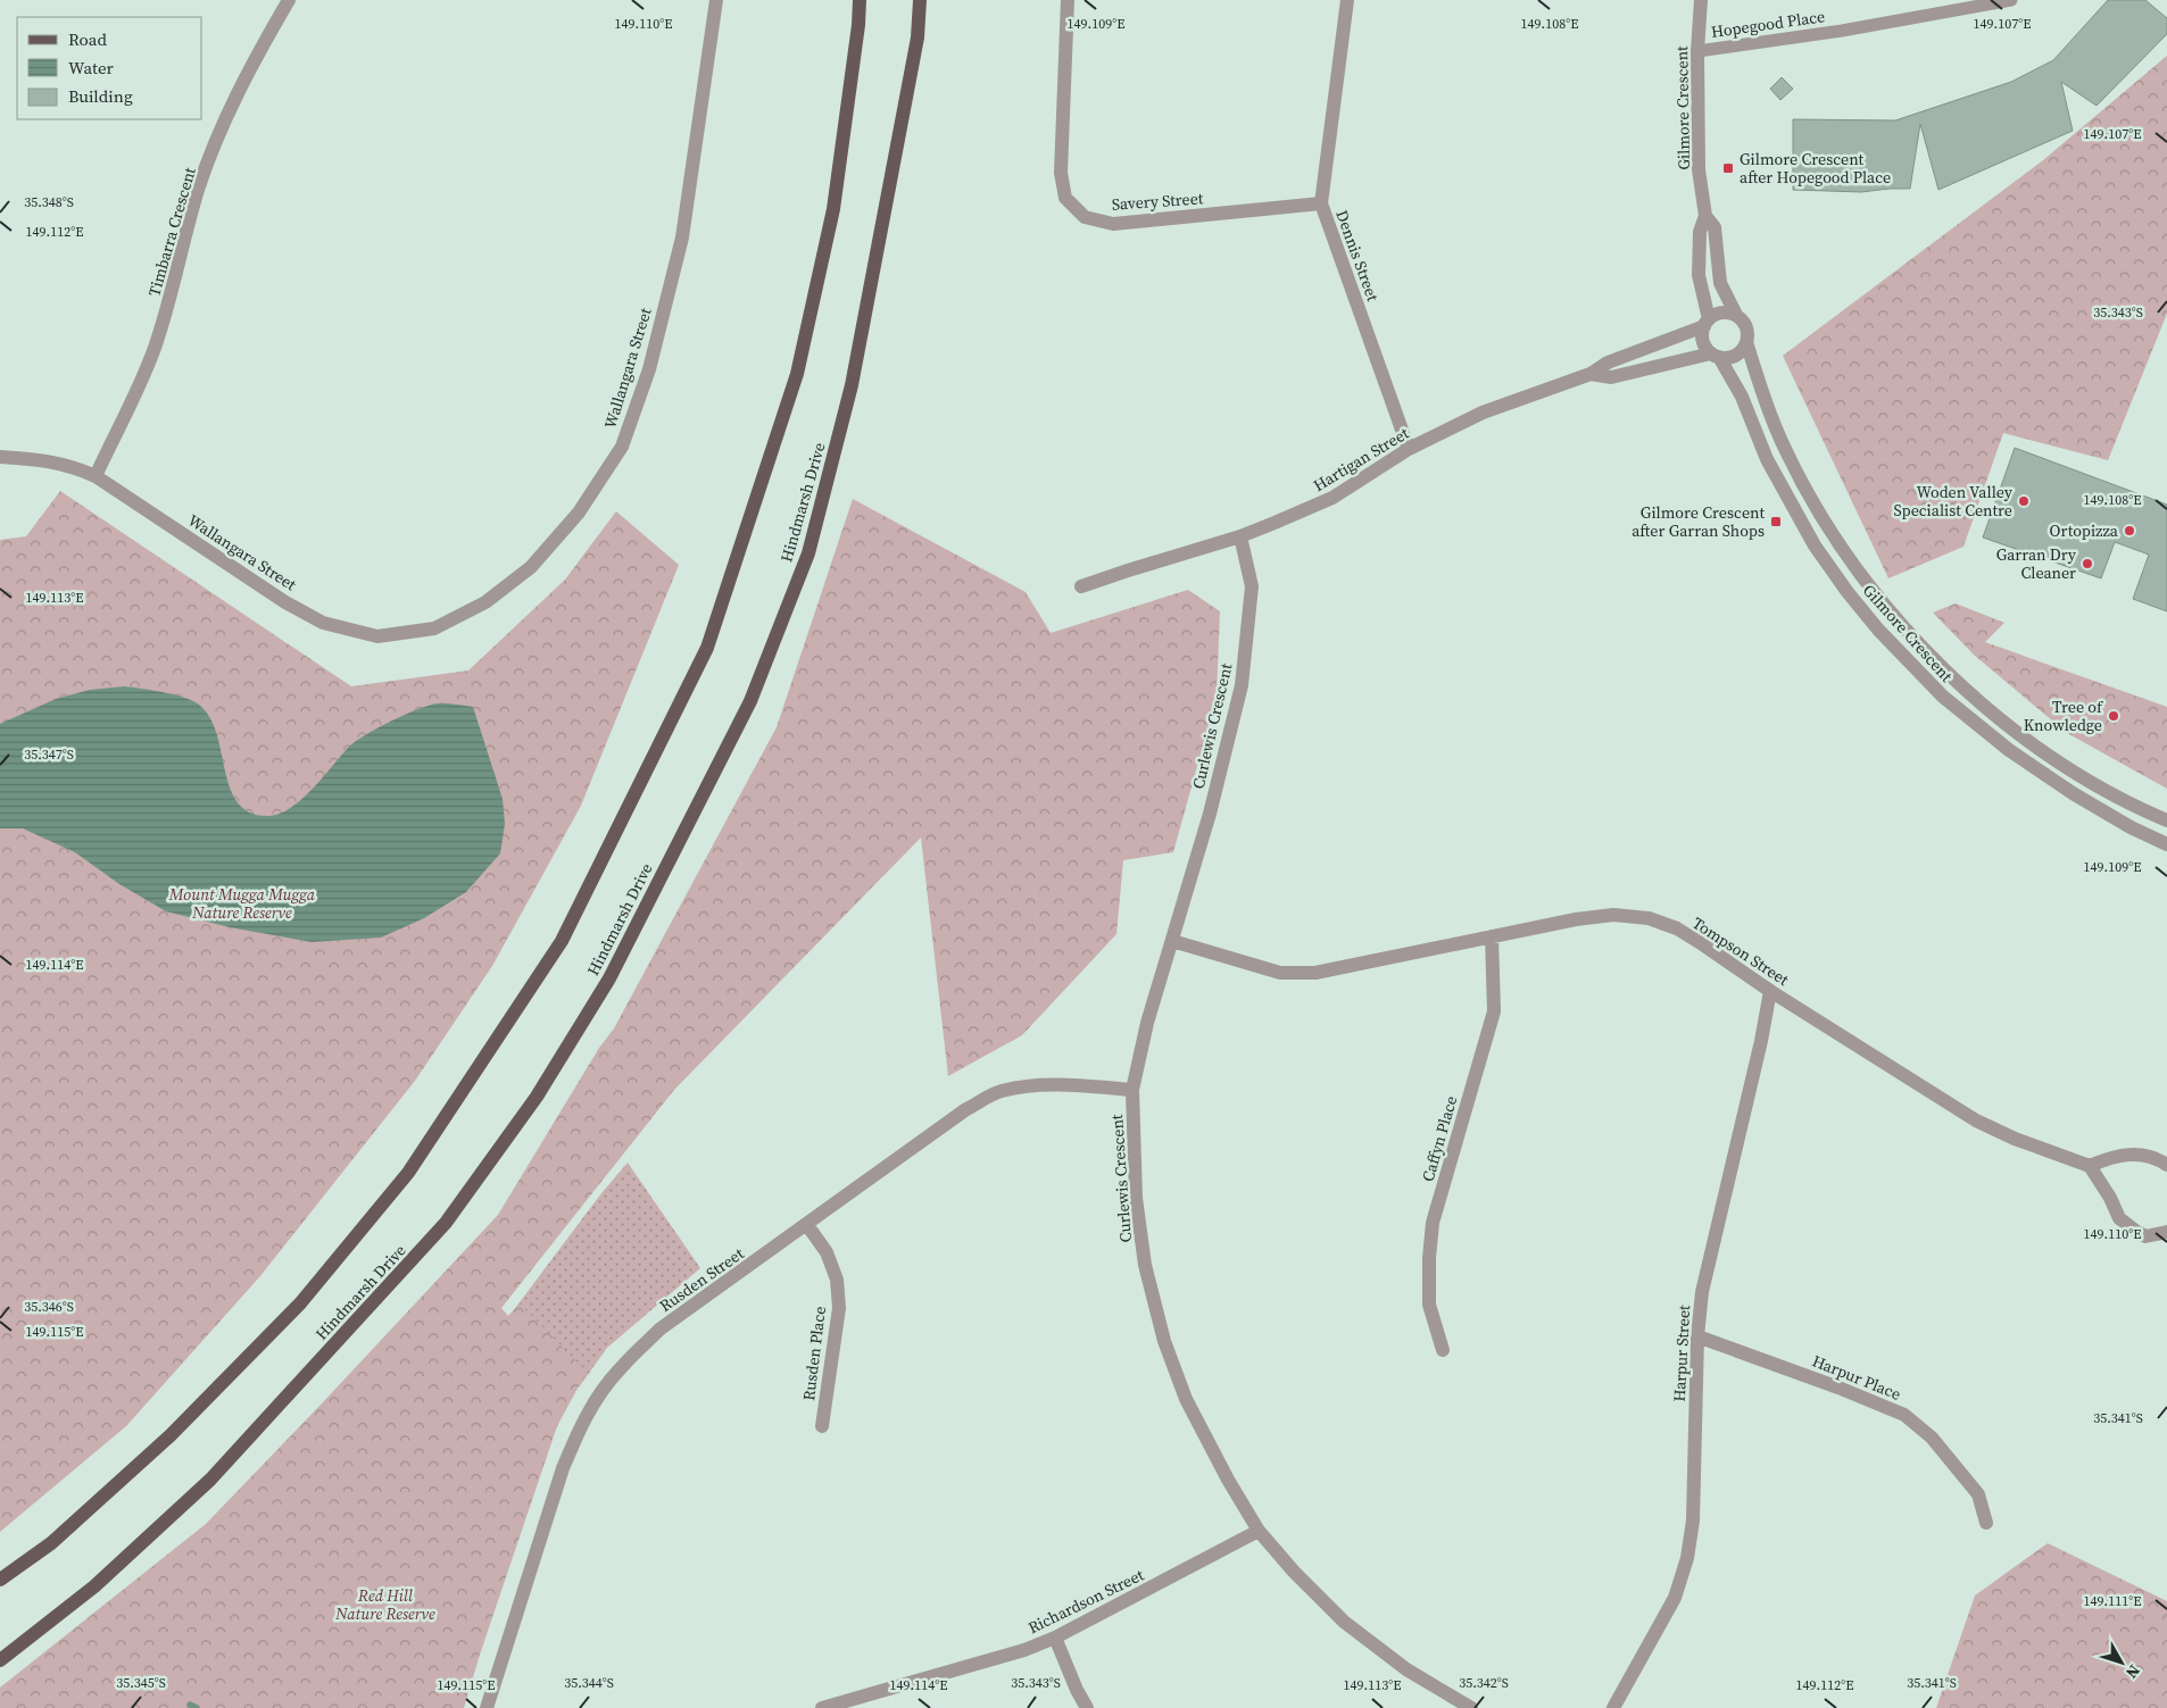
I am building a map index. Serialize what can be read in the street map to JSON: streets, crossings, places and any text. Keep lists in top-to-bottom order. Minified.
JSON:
{"streets":{"main road":["Hindmarsh Drive"],"street":["Gilmore Crescent","Savery Street","Timbarra Crescent","Dennis Street","Wallangara Street","Hartigan Street","Curlewis Crescent","Tompson Street","Caffyn Place","Rusden Street","Rusden Place","Harpur Street","Harpur Place","Richardson Street"],"lane":["Hopegood Place"]},"crossings":[["Hopegood Place","Gilmore Crescent"],["Gilmore Crescent","Hartigan Street"],["Savery Street","Dennis Street"],["Timbarra Crescent","Wallangara Street"],["Dennis Street","Hartigan Street"],["Hartigan Street","Curlewis Crescent"],["Curlewis Crescent","Tompson Street"],["Curlewis Crescent","Rusden Street"],["Curlewis Crescent","Richardson Street"],["Tompson Street","Caffyn Place"],["Tompson Street","Harpur Street"],["Rusden Street","Rusden Place"],["Harpur Street","Harpur Place"]],"parks":["Mount Mugga Mugga Nature Reserve","Red Hill Nature Reserve"],"places":{"transit":["Gilmore Crescent after Hopegood Place","Gilmore Crescent after Garran Shops"],"other":["Woden Valley Specialist Centre","Ortopizza","Garran Dry Cleaner","Tree of Knowledge"]},"legend":["Road","Water","Building"],"north":"bottom right","coordinates":["149.110°E","149.109°E","149.108°E","149.107°E","35.348°S","149.112°E","35.343°S","149.113°E","35.347°S","149.114°E","35.346°S","149.115°E","35.341°S","149.111°E","35.345°S","35.344°S","35.342°S"]}
